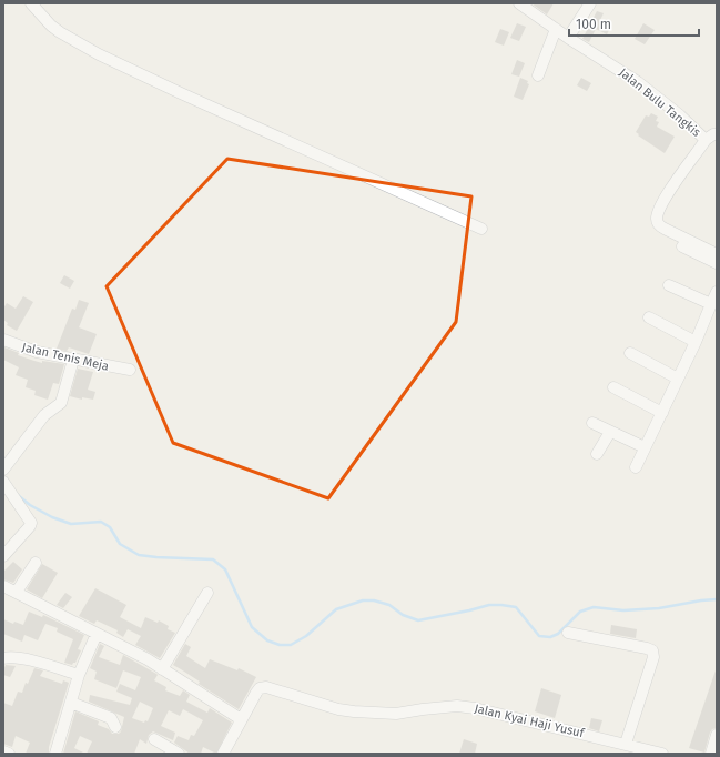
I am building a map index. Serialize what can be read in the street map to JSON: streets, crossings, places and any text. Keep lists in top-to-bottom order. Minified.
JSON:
{"streets":{"street":["Jalan Bulu Tangkis","Jalan Tenis Meja","Jalan Kyai Haji Yusuf"]},"scale_bar":"100 m"}
